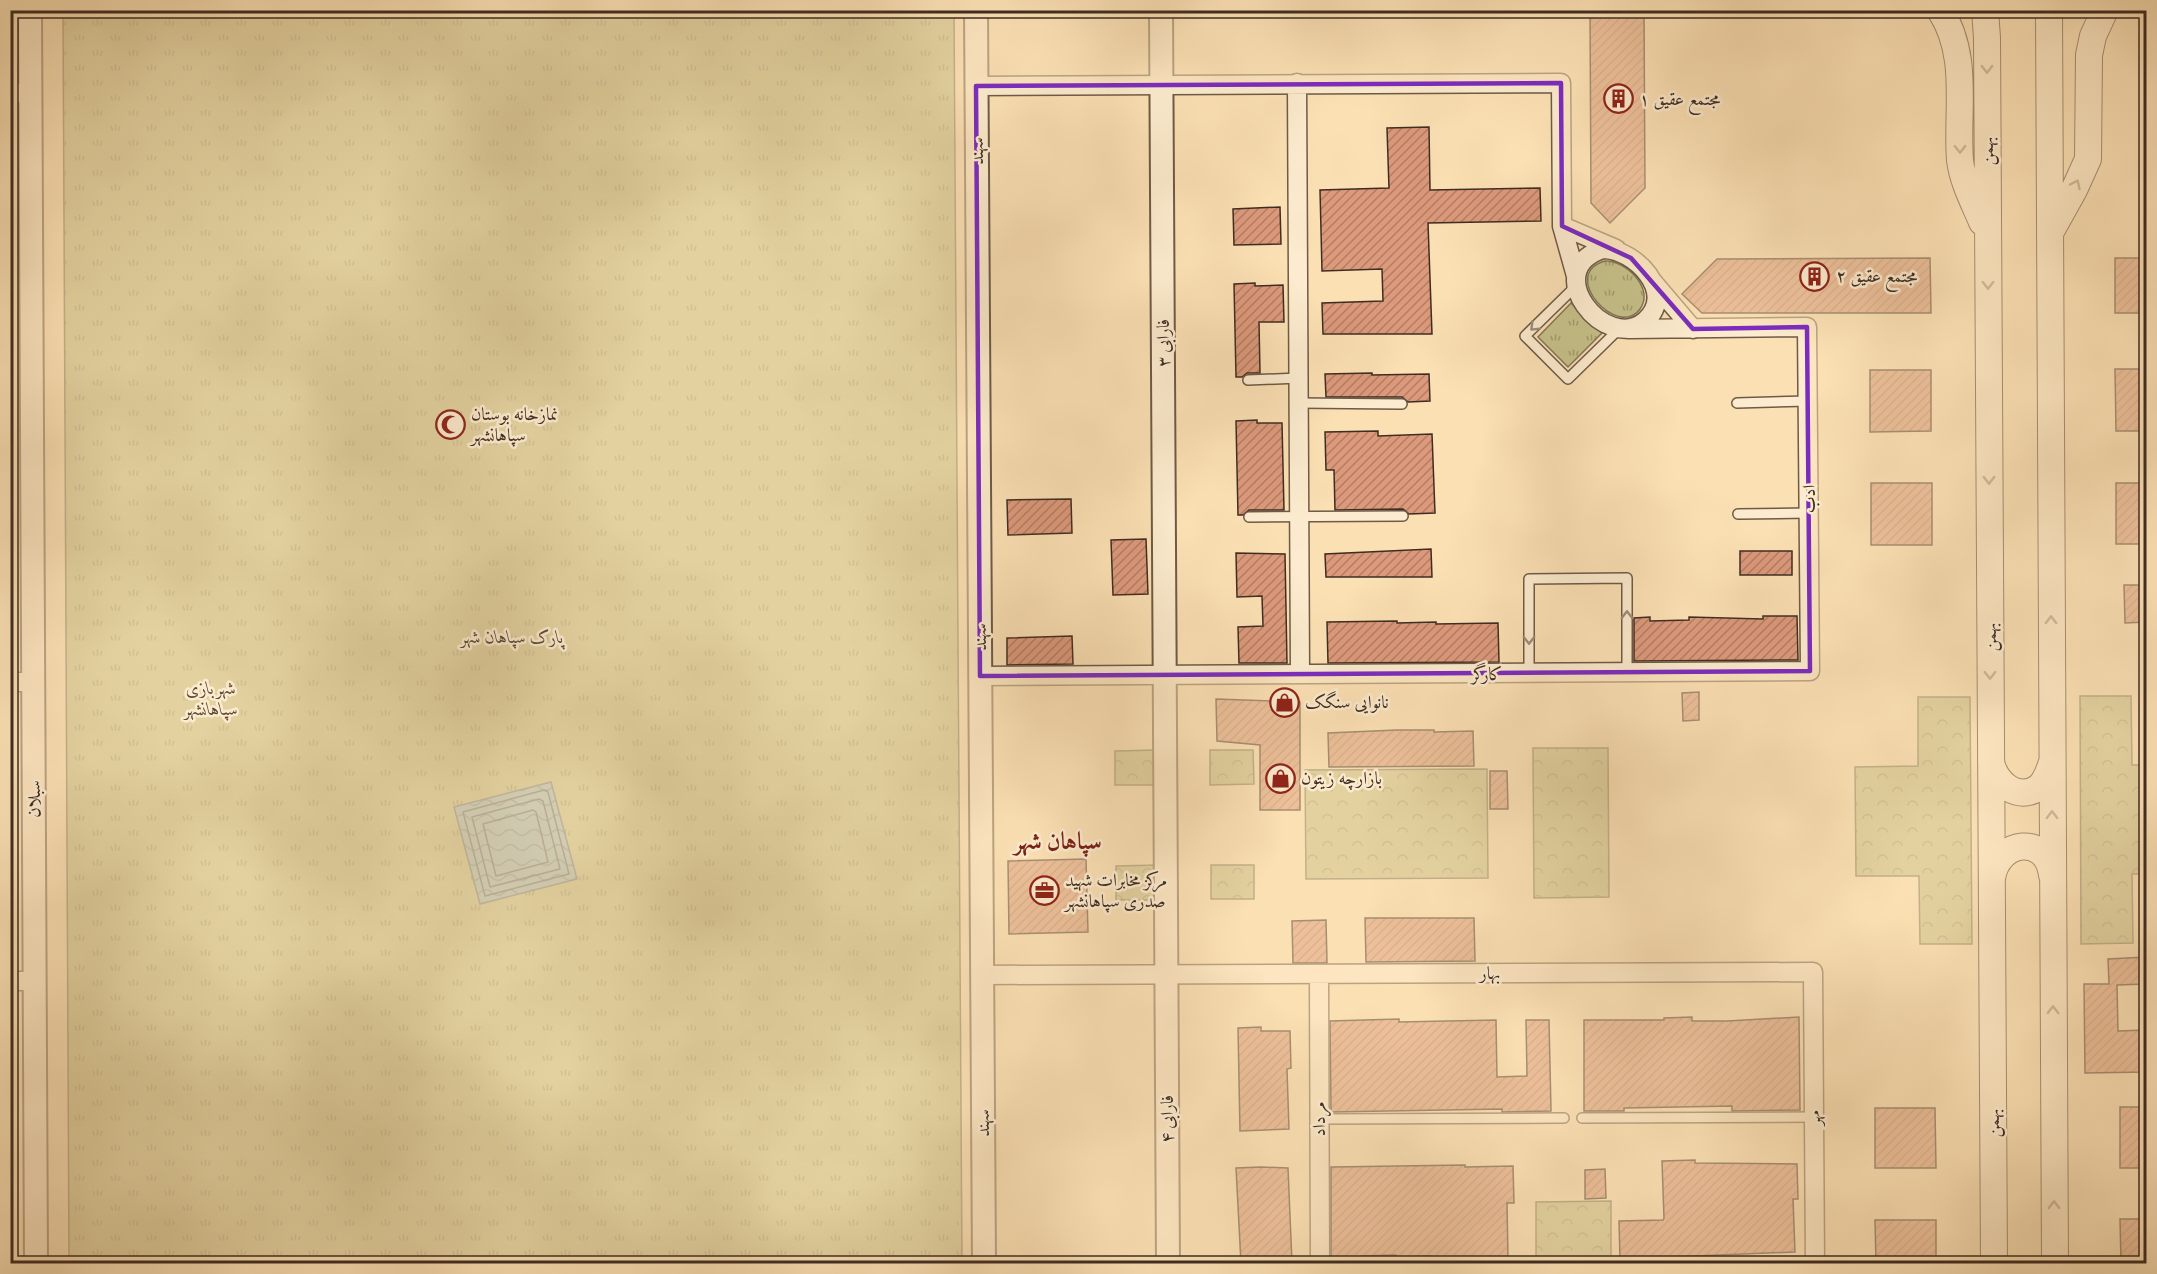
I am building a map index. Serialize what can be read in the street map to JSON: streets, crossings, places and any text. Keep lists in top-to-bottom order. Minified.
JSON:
{"streets":{"main road":["بهمن"],"street":["سهند","فارابی ۳","ادب","کارگر","سبلان","بهار","مهر","فارابی ۴","مرداد"]},"crossings":[["سهند","کارگر"],["سهند","بهار"],["فارابی ۳","کارگر"],["فارابی ۳","بهار"],["فارابی ۳","فارابی ۴"],["ادب","کارگر"],["بهار","مهر"],["بهار","فارابی ۴"],["بهار","مرداد"]],"districts":["سپاهان شهر"],"parks":["پارک سپاهان شهر","شهربازی سپاهانشهر"],"places":{"building":["مجتمع عقیق ۱","مجتمع عقیق ۲"],"mosque":["نمازخانه بوستان سپاهانشهر"],"shop":["نانوایی سنگک","بازارچه زیتون"],"office":["مرکز مخابرات شهید صدری سپاهانشهر"]}}
